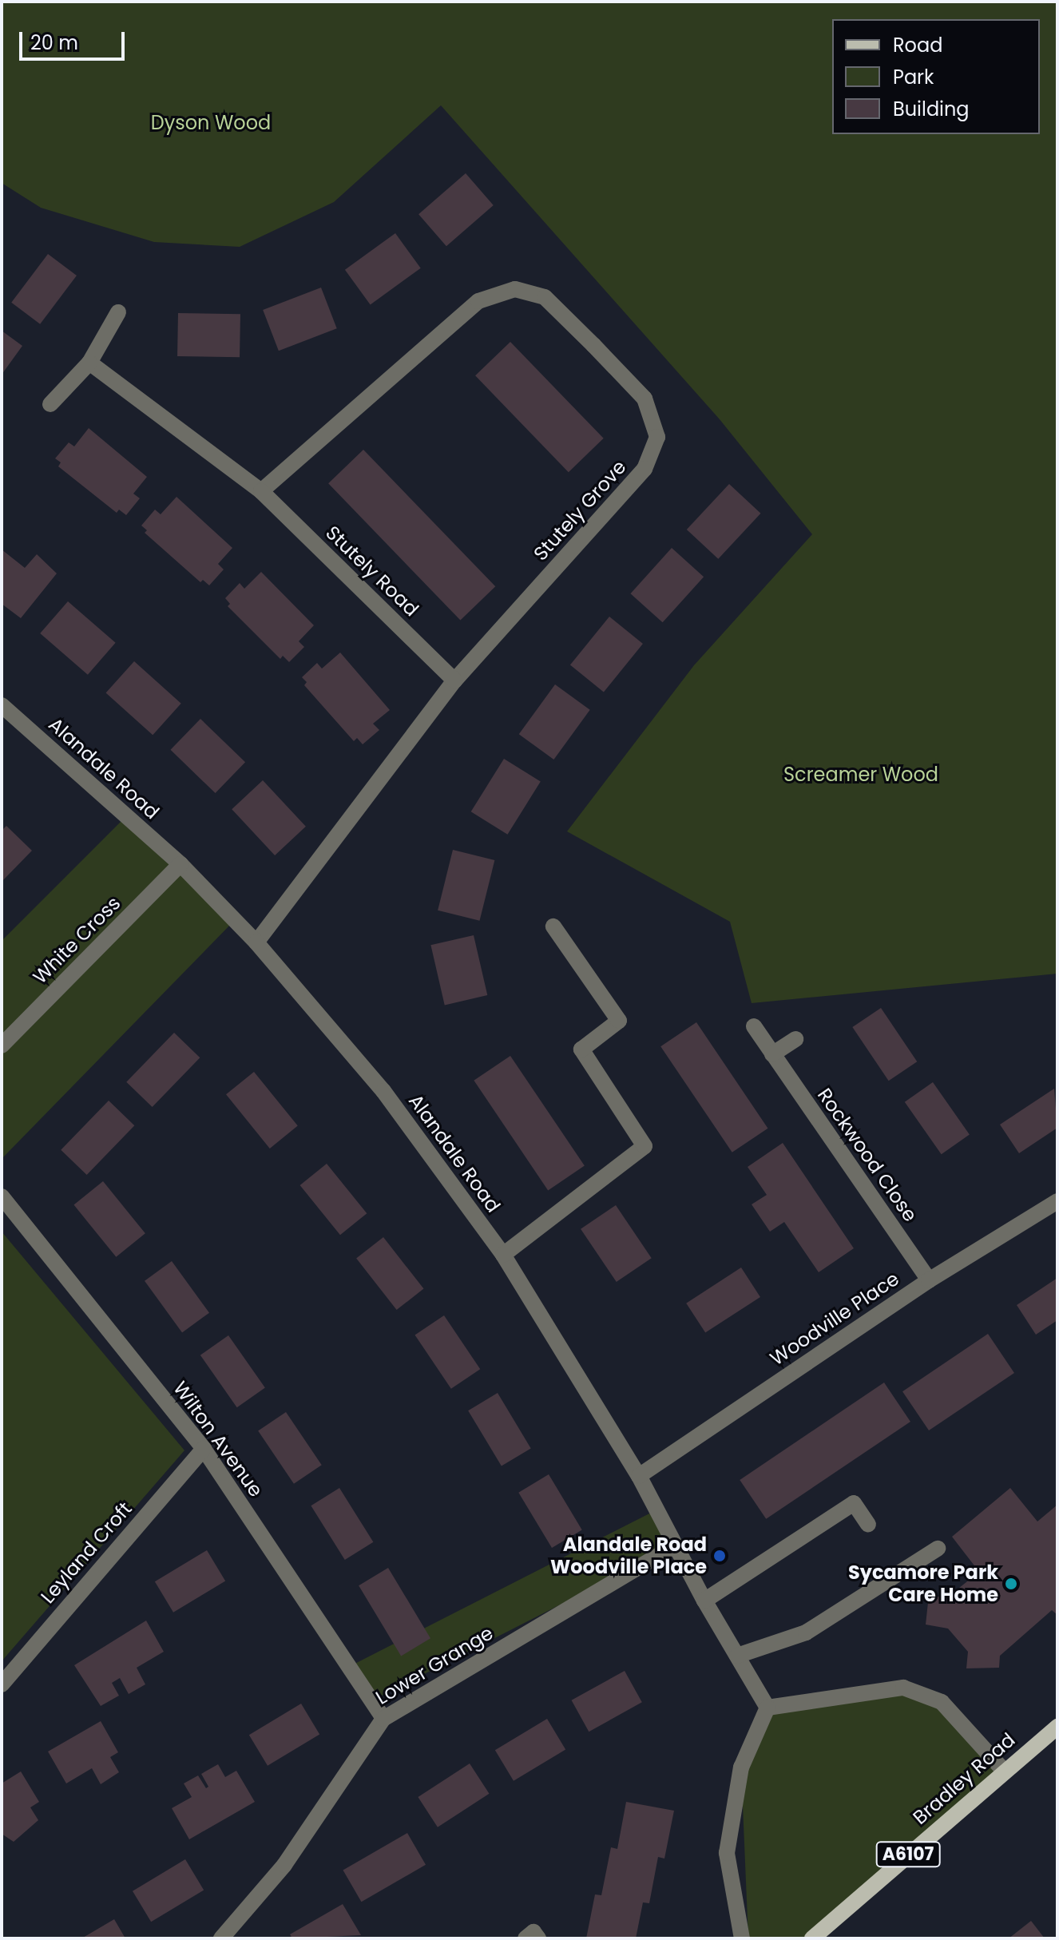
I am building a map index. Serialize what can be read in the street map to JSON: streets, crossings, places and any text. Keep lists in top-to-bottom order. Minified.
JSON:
{"streets":{"main road":["Bradley Road","A6107"],"street":["Stutely Grove","Stutely Road","Alandale Road","White Cross","Rockwood Close","Woodville Place","Wilton Avenue","Leyland Croft","Lower Grange"]},"crossings":[["Stutely Grove","Stutely Road"],["Stutely Grove","Alandale Road"],["Alandale Road","White Cross"],["Alandale Road","Woodville Place"],["Alandale Road","Lower Grange"],["Rockwood Close","Woodville Place"],["Wilton Avenue","Leyland Croft"],["Wilton Avenue","Lower Grange"]],"parks":["Dyson Wood","Screamer Wood"],"places":["Alandale Road Woodville Place","Sycamore Park Care Home"],"legend":["Road","Park","Building"],"scale_bar":"20 m"}
